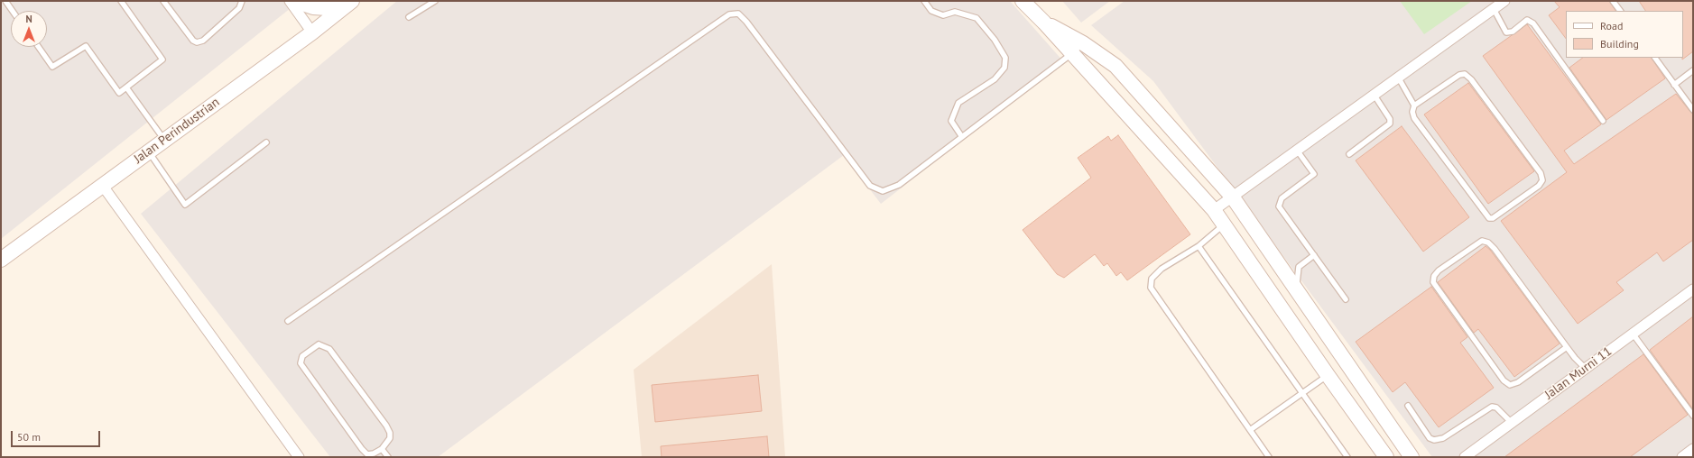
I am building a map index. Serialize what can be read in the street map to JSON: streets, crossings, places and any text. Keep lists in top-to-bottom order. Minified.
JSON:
{"streets":{"main road":["Jalan Perindustrian"],"street":["Jalan Murni 11"]},"legend":["Road","Building"],"scale_bar":"50 m","north":"top"}
